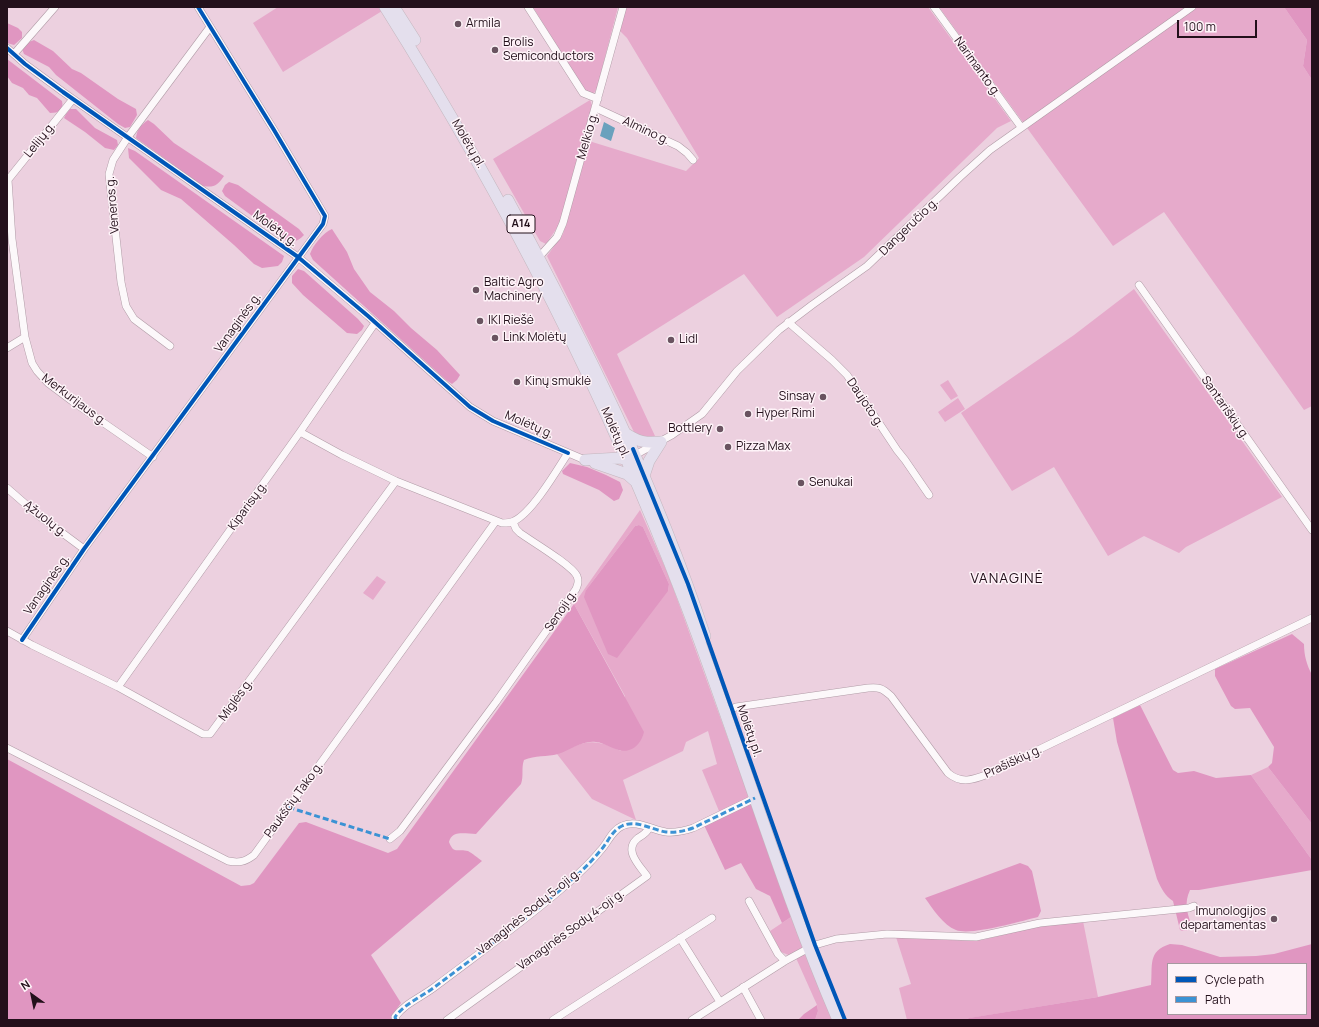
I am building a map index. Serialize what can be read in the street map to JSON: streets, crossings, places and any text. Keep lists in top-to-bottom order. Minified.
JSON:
{"streets":{"highway":["Molėtų pl.","A14"],"street":["Narimanto g.","Almino g.","Melkio g.","Lelijų g.","Veneros g.","Dangeručio g.","Molėtų g.","Vanaginės g.","Merkurijaus g.","Daujoto g.","Santariškių g.","Kiparisų g.","Ąžuolų g.","Senoji g.","Miglės g.","Prašiškių g.","Paukščių Tako g.","Vanaginės Sodų 5-oji g.","Vanaginės Sodų 4-oji g."]},"crossings":[["Narimanto g.","Dangeručio g."],["Almino g.","Melkio g."],["Melkio g.","Molėtų pl."],["Lelijų g.","Molėtų g."],["Lelijų g.","Merkurijaus g."],["Molėtų pl.","Dangeručio g."],["Molėtų pl.","Prašiškių g."],["Molėtų pl.","Vanaginės Sodų 5-oji g."],["Veneros g.","Molėtų g."],["Veneros g.","Vanaginės g."],["Dangeručio g.","Daujoto g."],["Molėtų g.","Vanaginės g."],["Molėtų g.","Kiparisų g."],["Vanaginės g.","Merkurijaus g."],["Vanaginės g.","Ąžuolų g."],["Vanaginės g.","Miglės g."],["Kiparisų g.","Miglės g."],["Vanaginės Sodų 5-oji g.","Vanaginės Sodų 4-oji g."]],"districts":["VANAGINĖ"],"places":["Armila","Brolis Semiconductors","Baltic Agro Machinery","IKI Riešė","Link Molėtų","Lidl","Kinų smuklė","Sinsay","Hyper Rimi","Bottlery","Pizza Max","Senukai","Imunologijos departamentas"],"legend":["Cycle path","Path"],"scale_bar":"100 m","north":"top left"}
